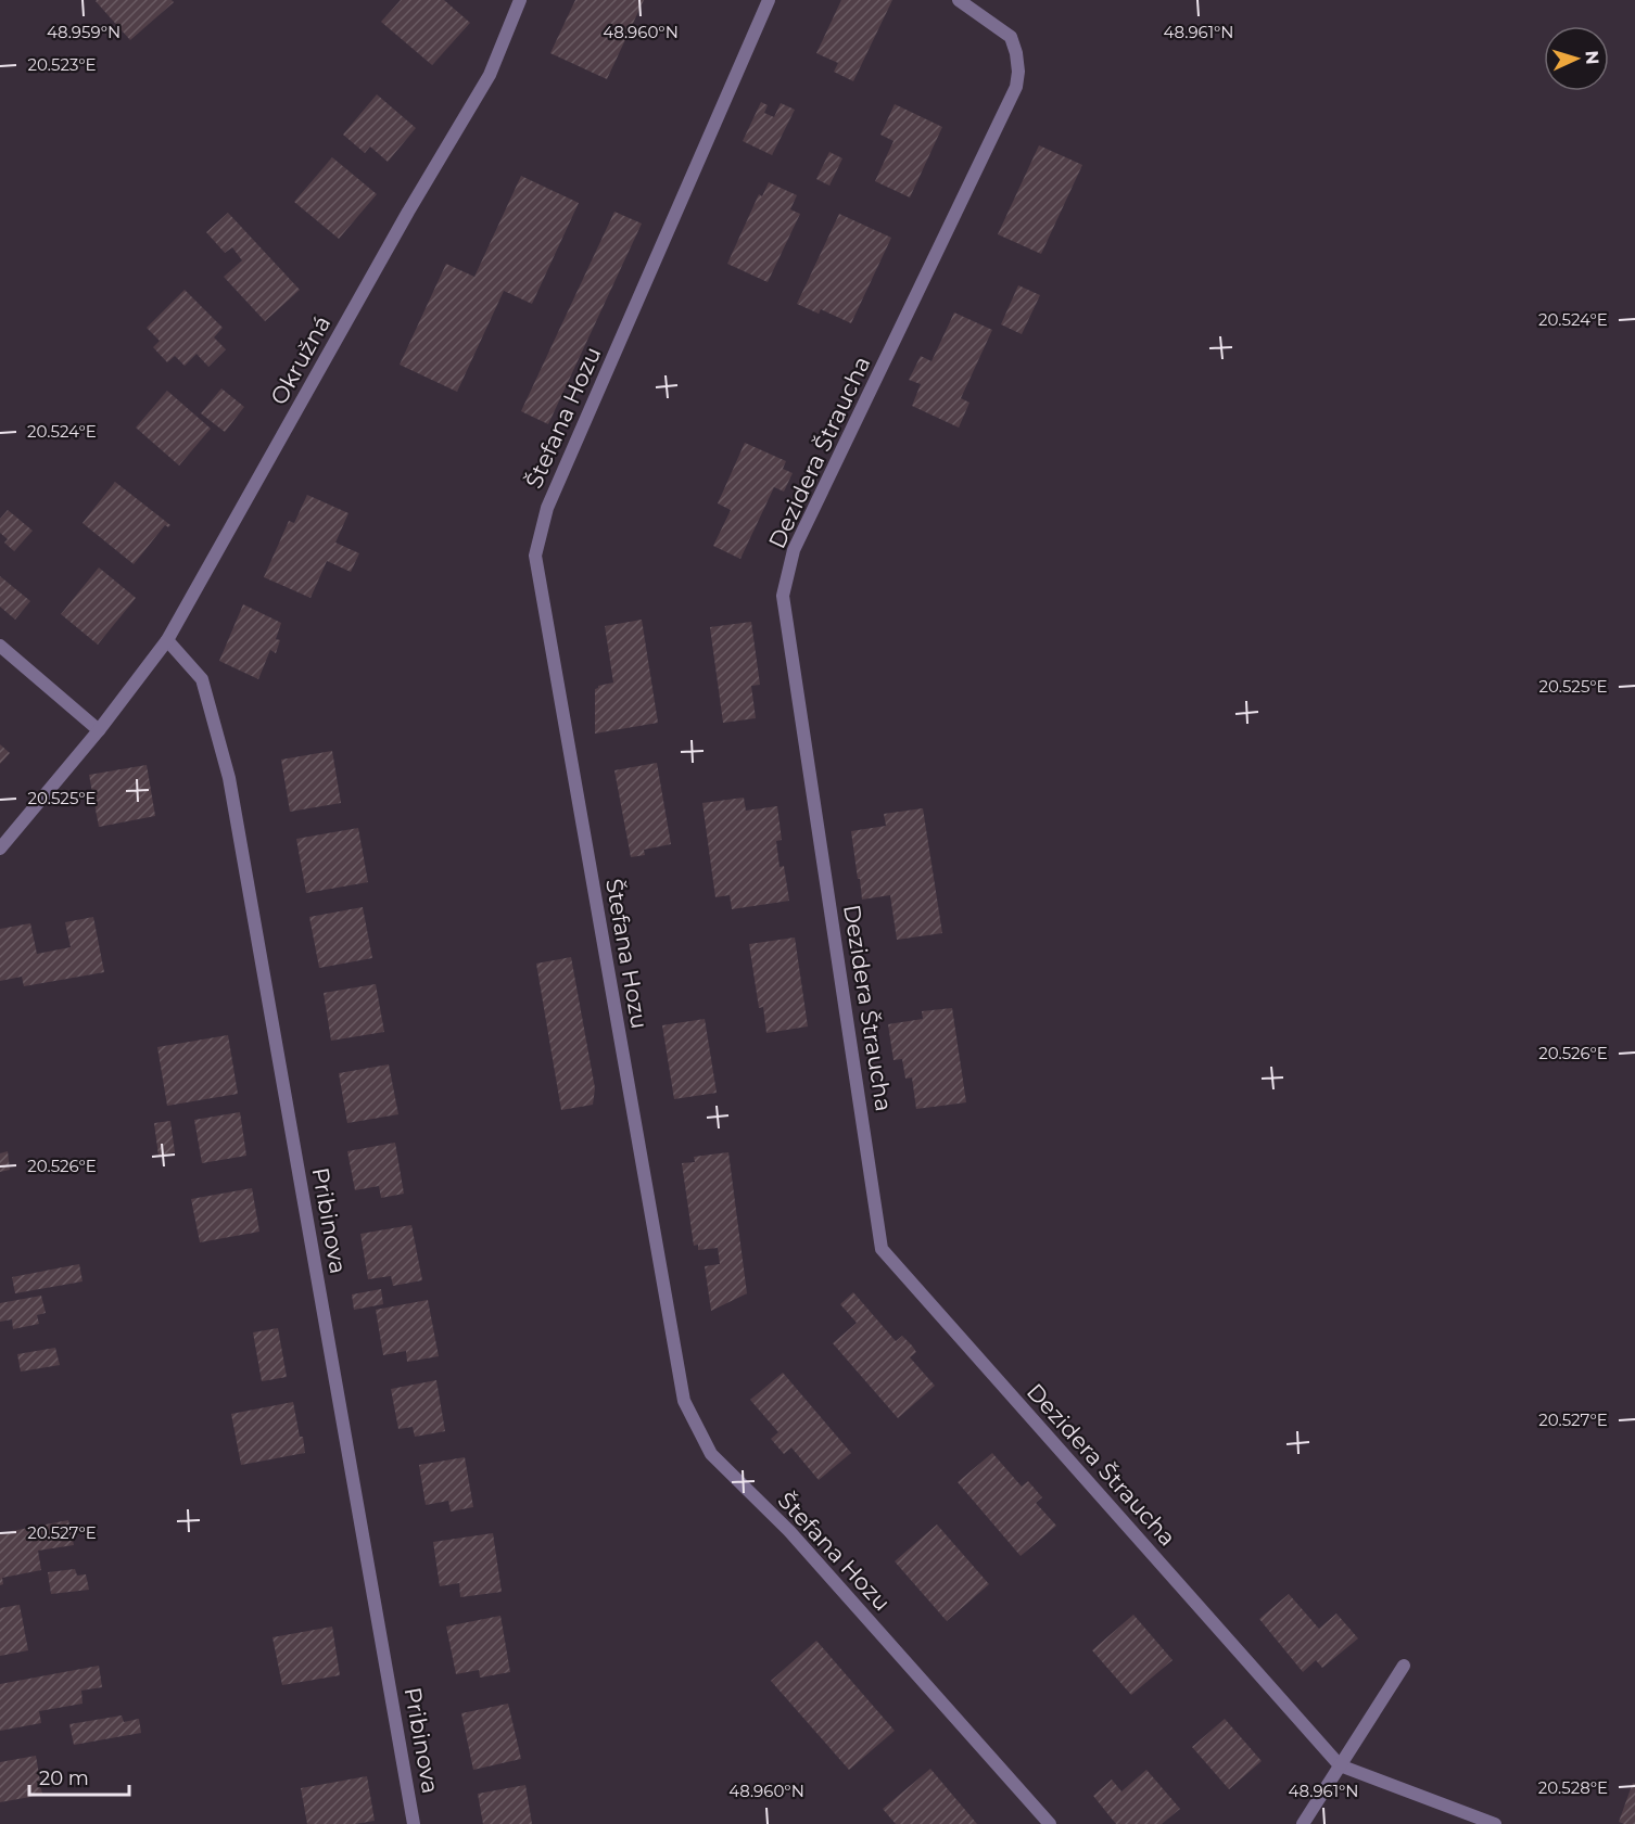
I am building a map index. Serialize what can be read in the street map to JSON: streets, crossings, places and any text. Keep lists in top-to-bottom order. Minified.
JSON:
{"streets":{"street":["Okružná","Štefana Hozu","Dezidera Štraucha","Pribinova"]},"crossings":[["Okružná","Pribinova"]],"scale_bar":"20 m","north":"right","coordinates":["48.959°N","48.960°N","48.961°N","20.523°E","20.524°E","20.525°E","20.526°E","20.527°E","20.528°E"]}
